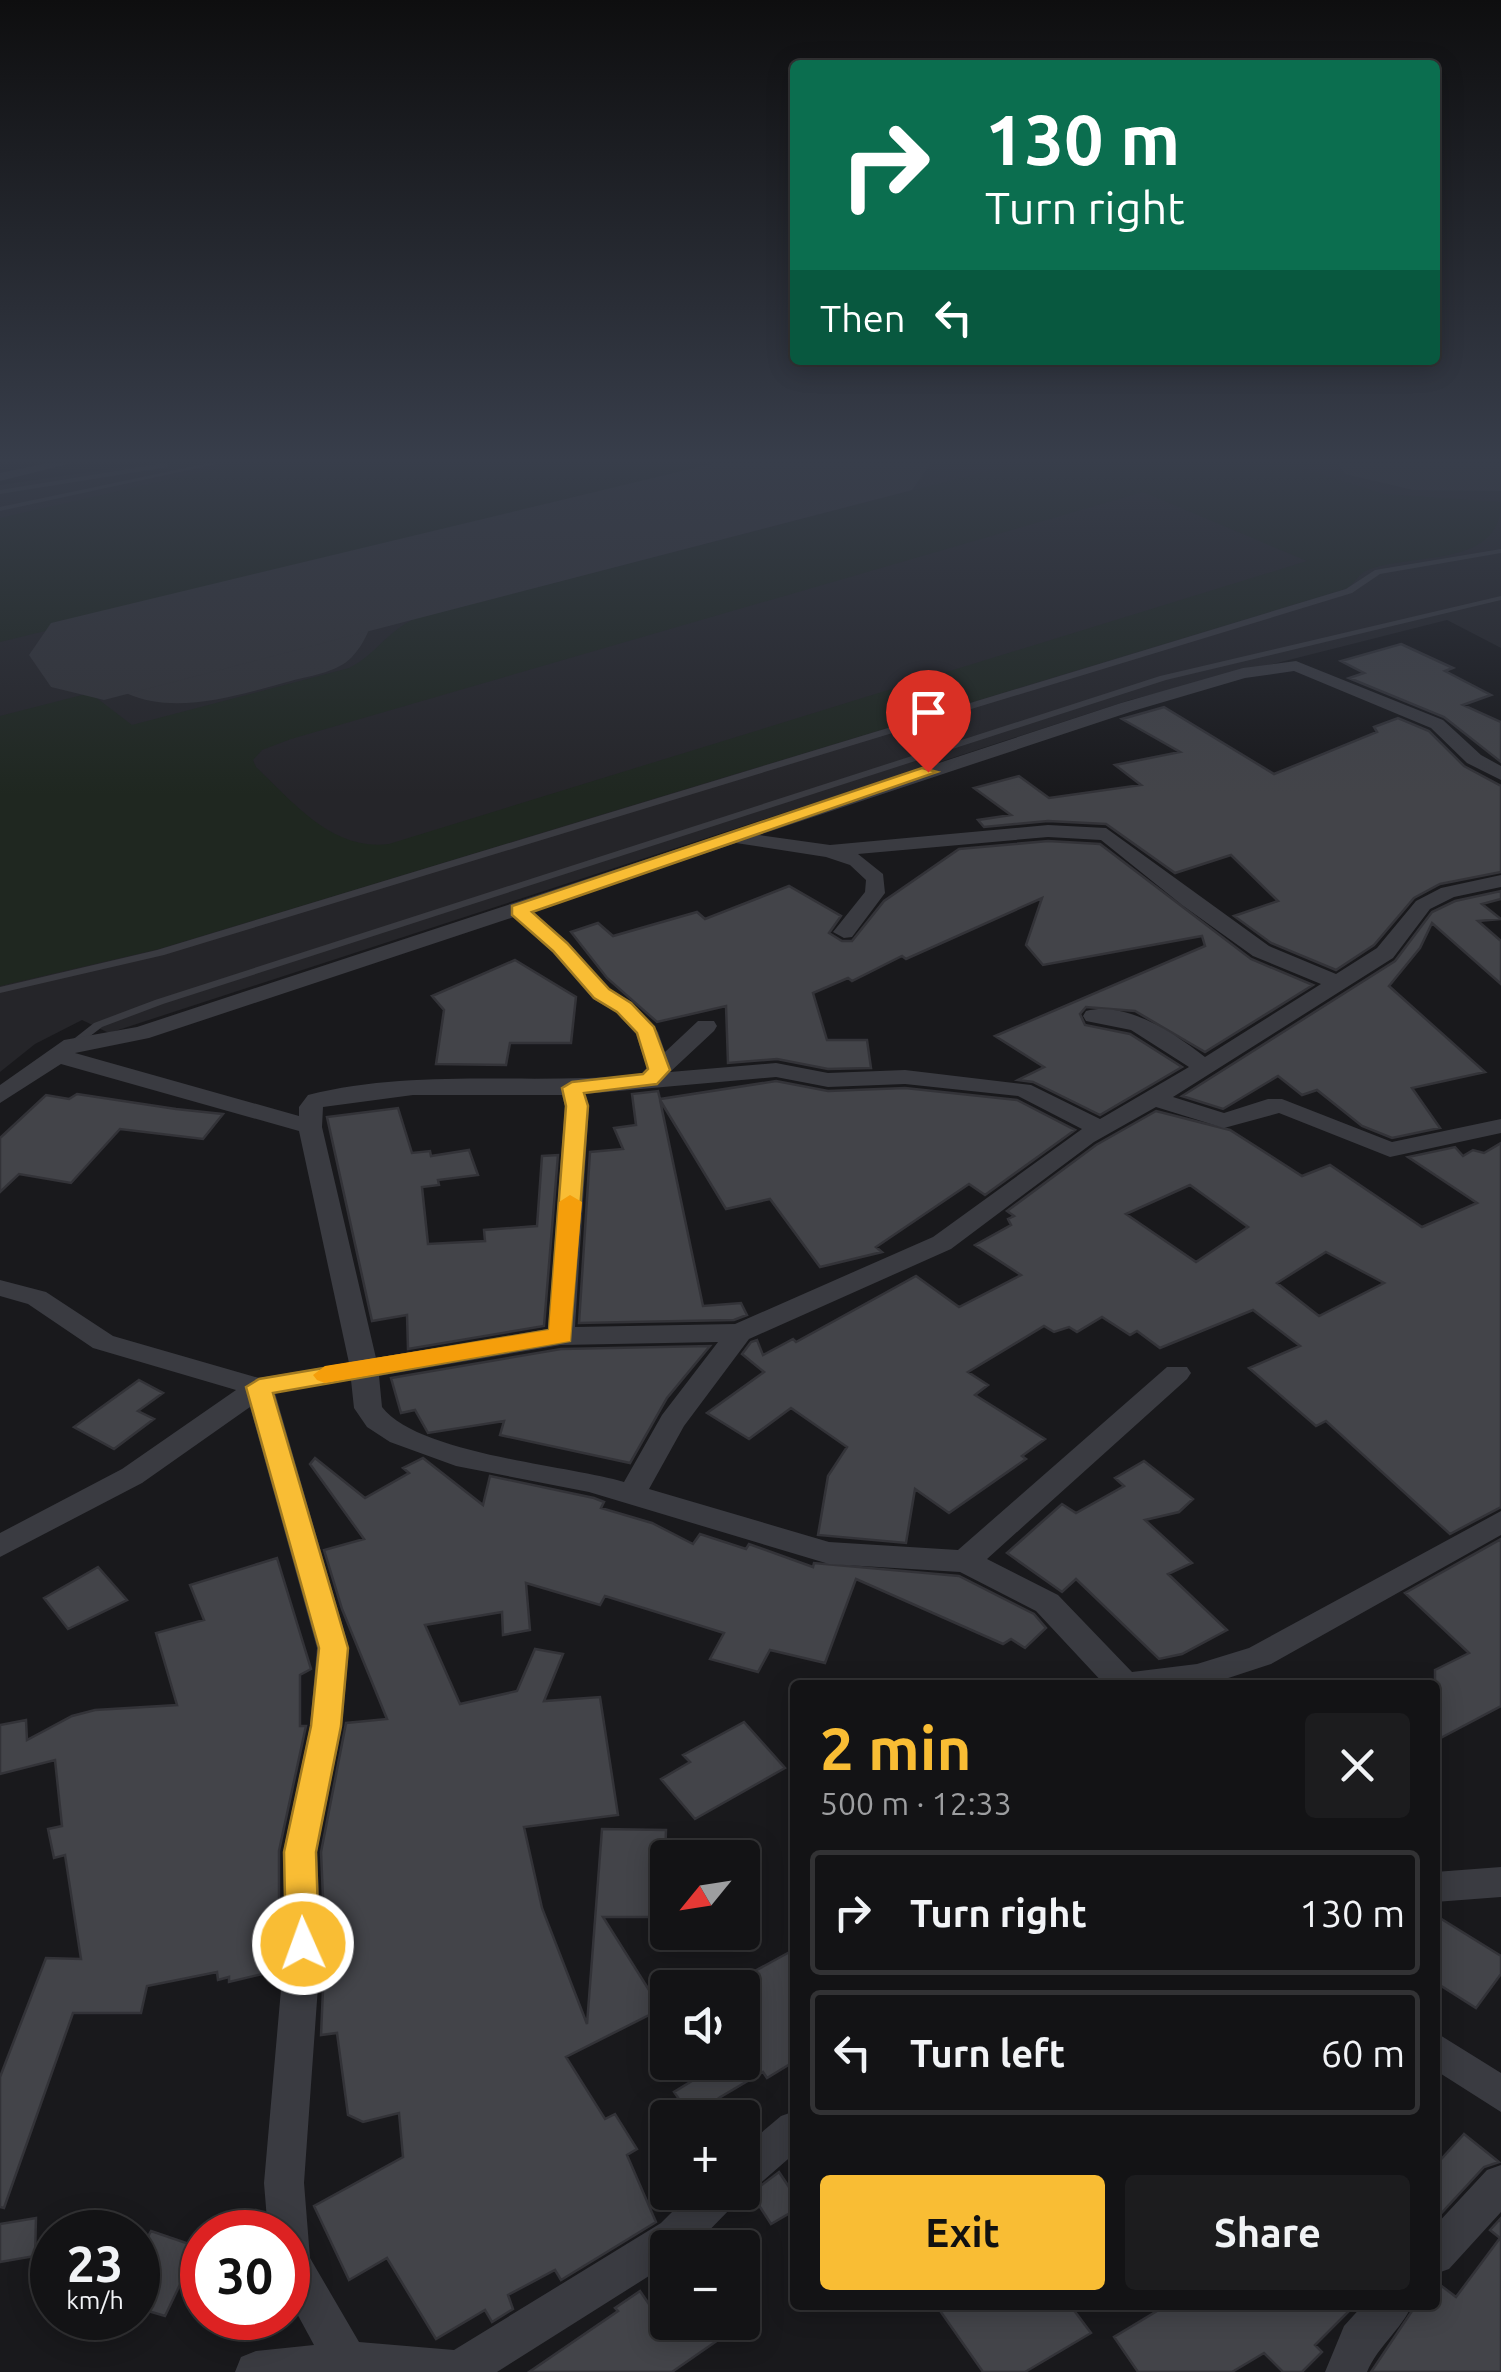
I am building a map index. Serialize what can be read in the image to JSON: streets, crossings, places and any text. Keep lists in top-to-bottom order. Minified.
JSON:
{"north":"bottom left","page":{"turn":["130 m","Turn right"],"then":"Then","heading":["2 min","500 m · 12:33"],"map_buttons":["+","−"],"list":[{"name":"Turn right","value":"130 m"},{"name":"Turn left","value":"60 m"}],"buttons":["Exit","Share"],"speed":"23 km/h","limit":"30"}}
